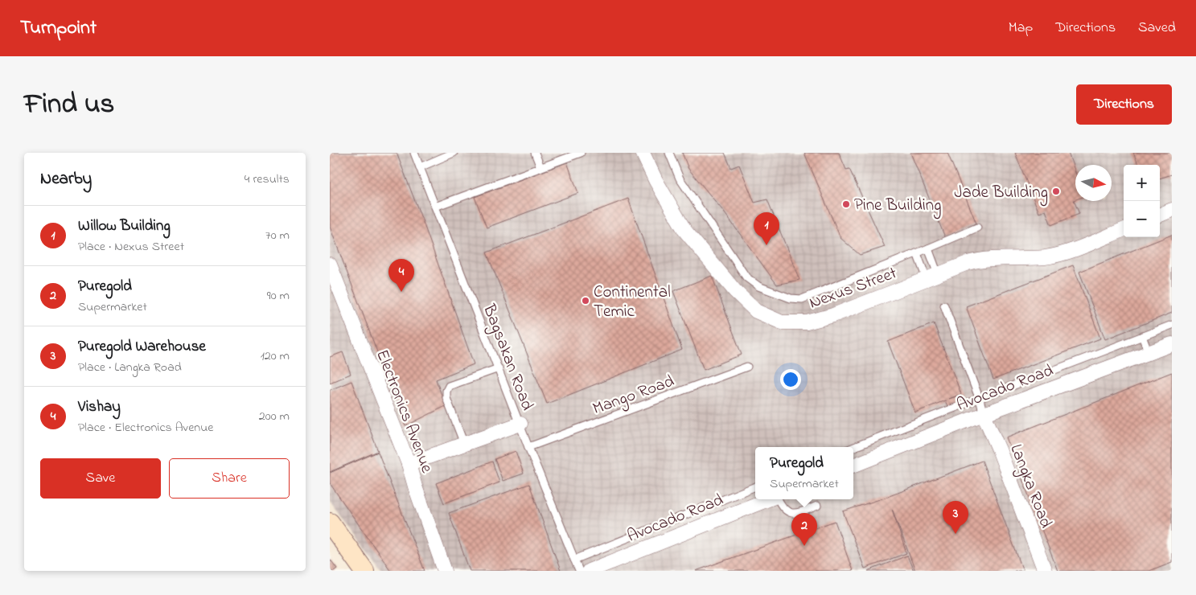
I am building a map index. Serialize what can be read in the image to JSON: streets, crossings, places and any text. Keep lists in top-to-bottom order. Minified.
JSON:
{"streets":{"street":["Nexus Street","Avocado Road","Electronics Avenue","Langka Road"],"lane":["Bagsakan Road","Mango Road"]},"crossings":[["Bagsakan Road","Mango Road"],["Avocado Road","Langka Road"]],"places":["Jade Building","Pine Building","Continental Temic"],"north":"right","page":{"header":"Turnpoint","nav":["Map","Directions","Saved"],"title":"Find us","buttons":["Directions",["Save","Share"]],"heading":["Nearby","4 results"],"map_buttons":["+","−"],"list":[{"mark":"1","name":"Willow Building","note":"Place · Nexus Street","value":"70 m"},{"mark":"2","name":"Puregold","note":"Supermarket","value":"90 m"},{"mark":"3","name":"Puregold Warehouse","note":"Place · Langka Road","value":"120 m"},{"mark":"4","name":"Vishay","note":"Place · Electronics Avenue","value":"200 m"}],"pins":["1","4","3","2"],"popup":["Puregold","Supermarket"]}}
